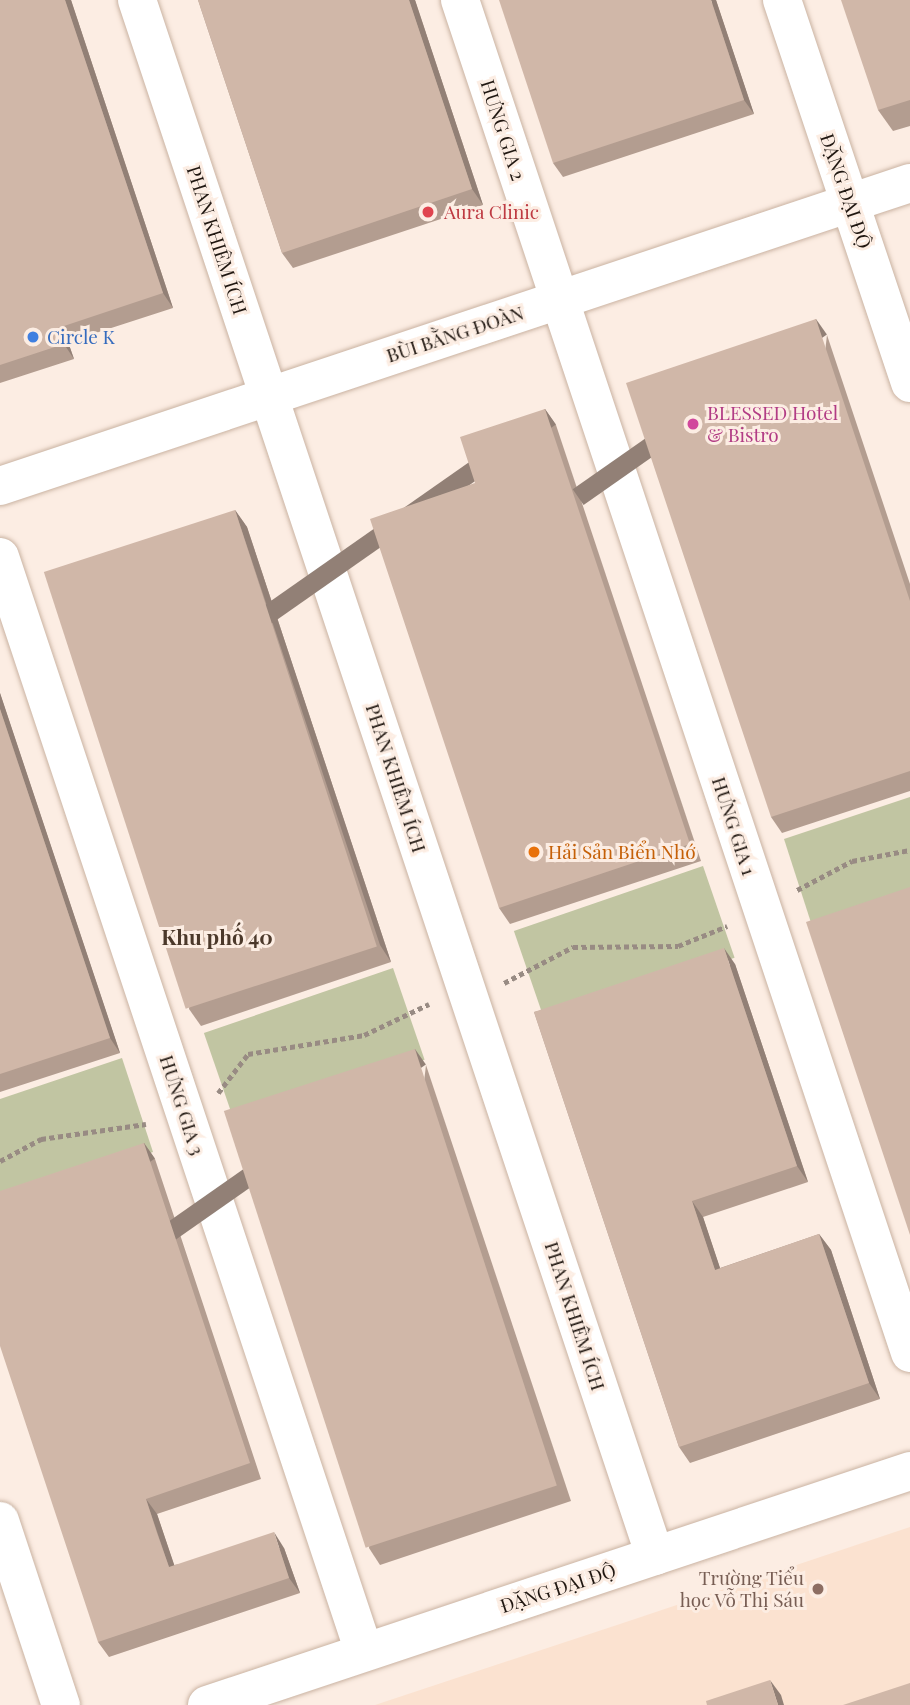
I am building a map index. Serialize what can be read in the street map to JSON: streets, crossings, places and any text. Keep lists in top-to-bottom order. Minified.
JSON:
{"streets":{"street":["HƯNG GIA 2","ĐẶNG ĐẠI ĐỘ","PHAN KHIÊM ÍCH","BÙI BẰNG ĐOÀN","HƯNG GIA 1","HƯNG GIA 3"]},"crossings":[["HƯNG GIA 2","BÙI BẰNG ĐOÀN"],["HƯNG GIA 2","HƯNG GIA 1"],["ĐẶNG ĐẠI ĐỘ","PHAN KHIÊM ÍCH"],["ĐẶNG ĐẠI ĐỘ","BÙI BẰNG ĐOÀN"],["ĐẶNG ĐẠI ĐỘ","HƯNG GIA 3"],["PHAN KHIÊM ÍCH","BÙI BẰNG ĐOÀN"],["BÙI BẰNG ĐOÀN","HƯNG GIA 1"]],"districts":["Khu phố 40"],"places":["Aura Clinic","Circle K","BLESSED Hotel & Bistro","Hải Sản Biển Nhớ","Trường Tiểu học Vỗ Thị Sáu"]}
